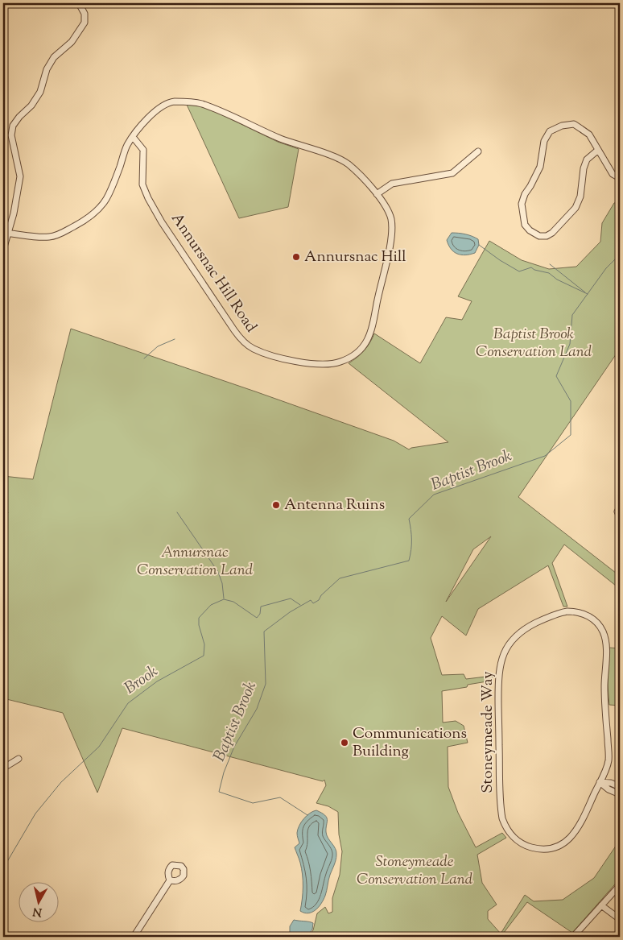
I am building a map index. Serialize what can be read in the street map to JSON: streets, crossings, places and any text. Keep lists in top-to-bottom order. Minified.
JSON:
{"streets":{"street":["Annursnac Hill Road","Stoneymeade Way"]},"water":["Baptist Brook","Brook"],"parks":["Baptist Brook Conservation Land","Annursnac Conservation Land","Stoneymeade Conservation Land"],"places":["Annursnac Hill","Antenna Ruins","Communications Building"],"north":"bottom"}
